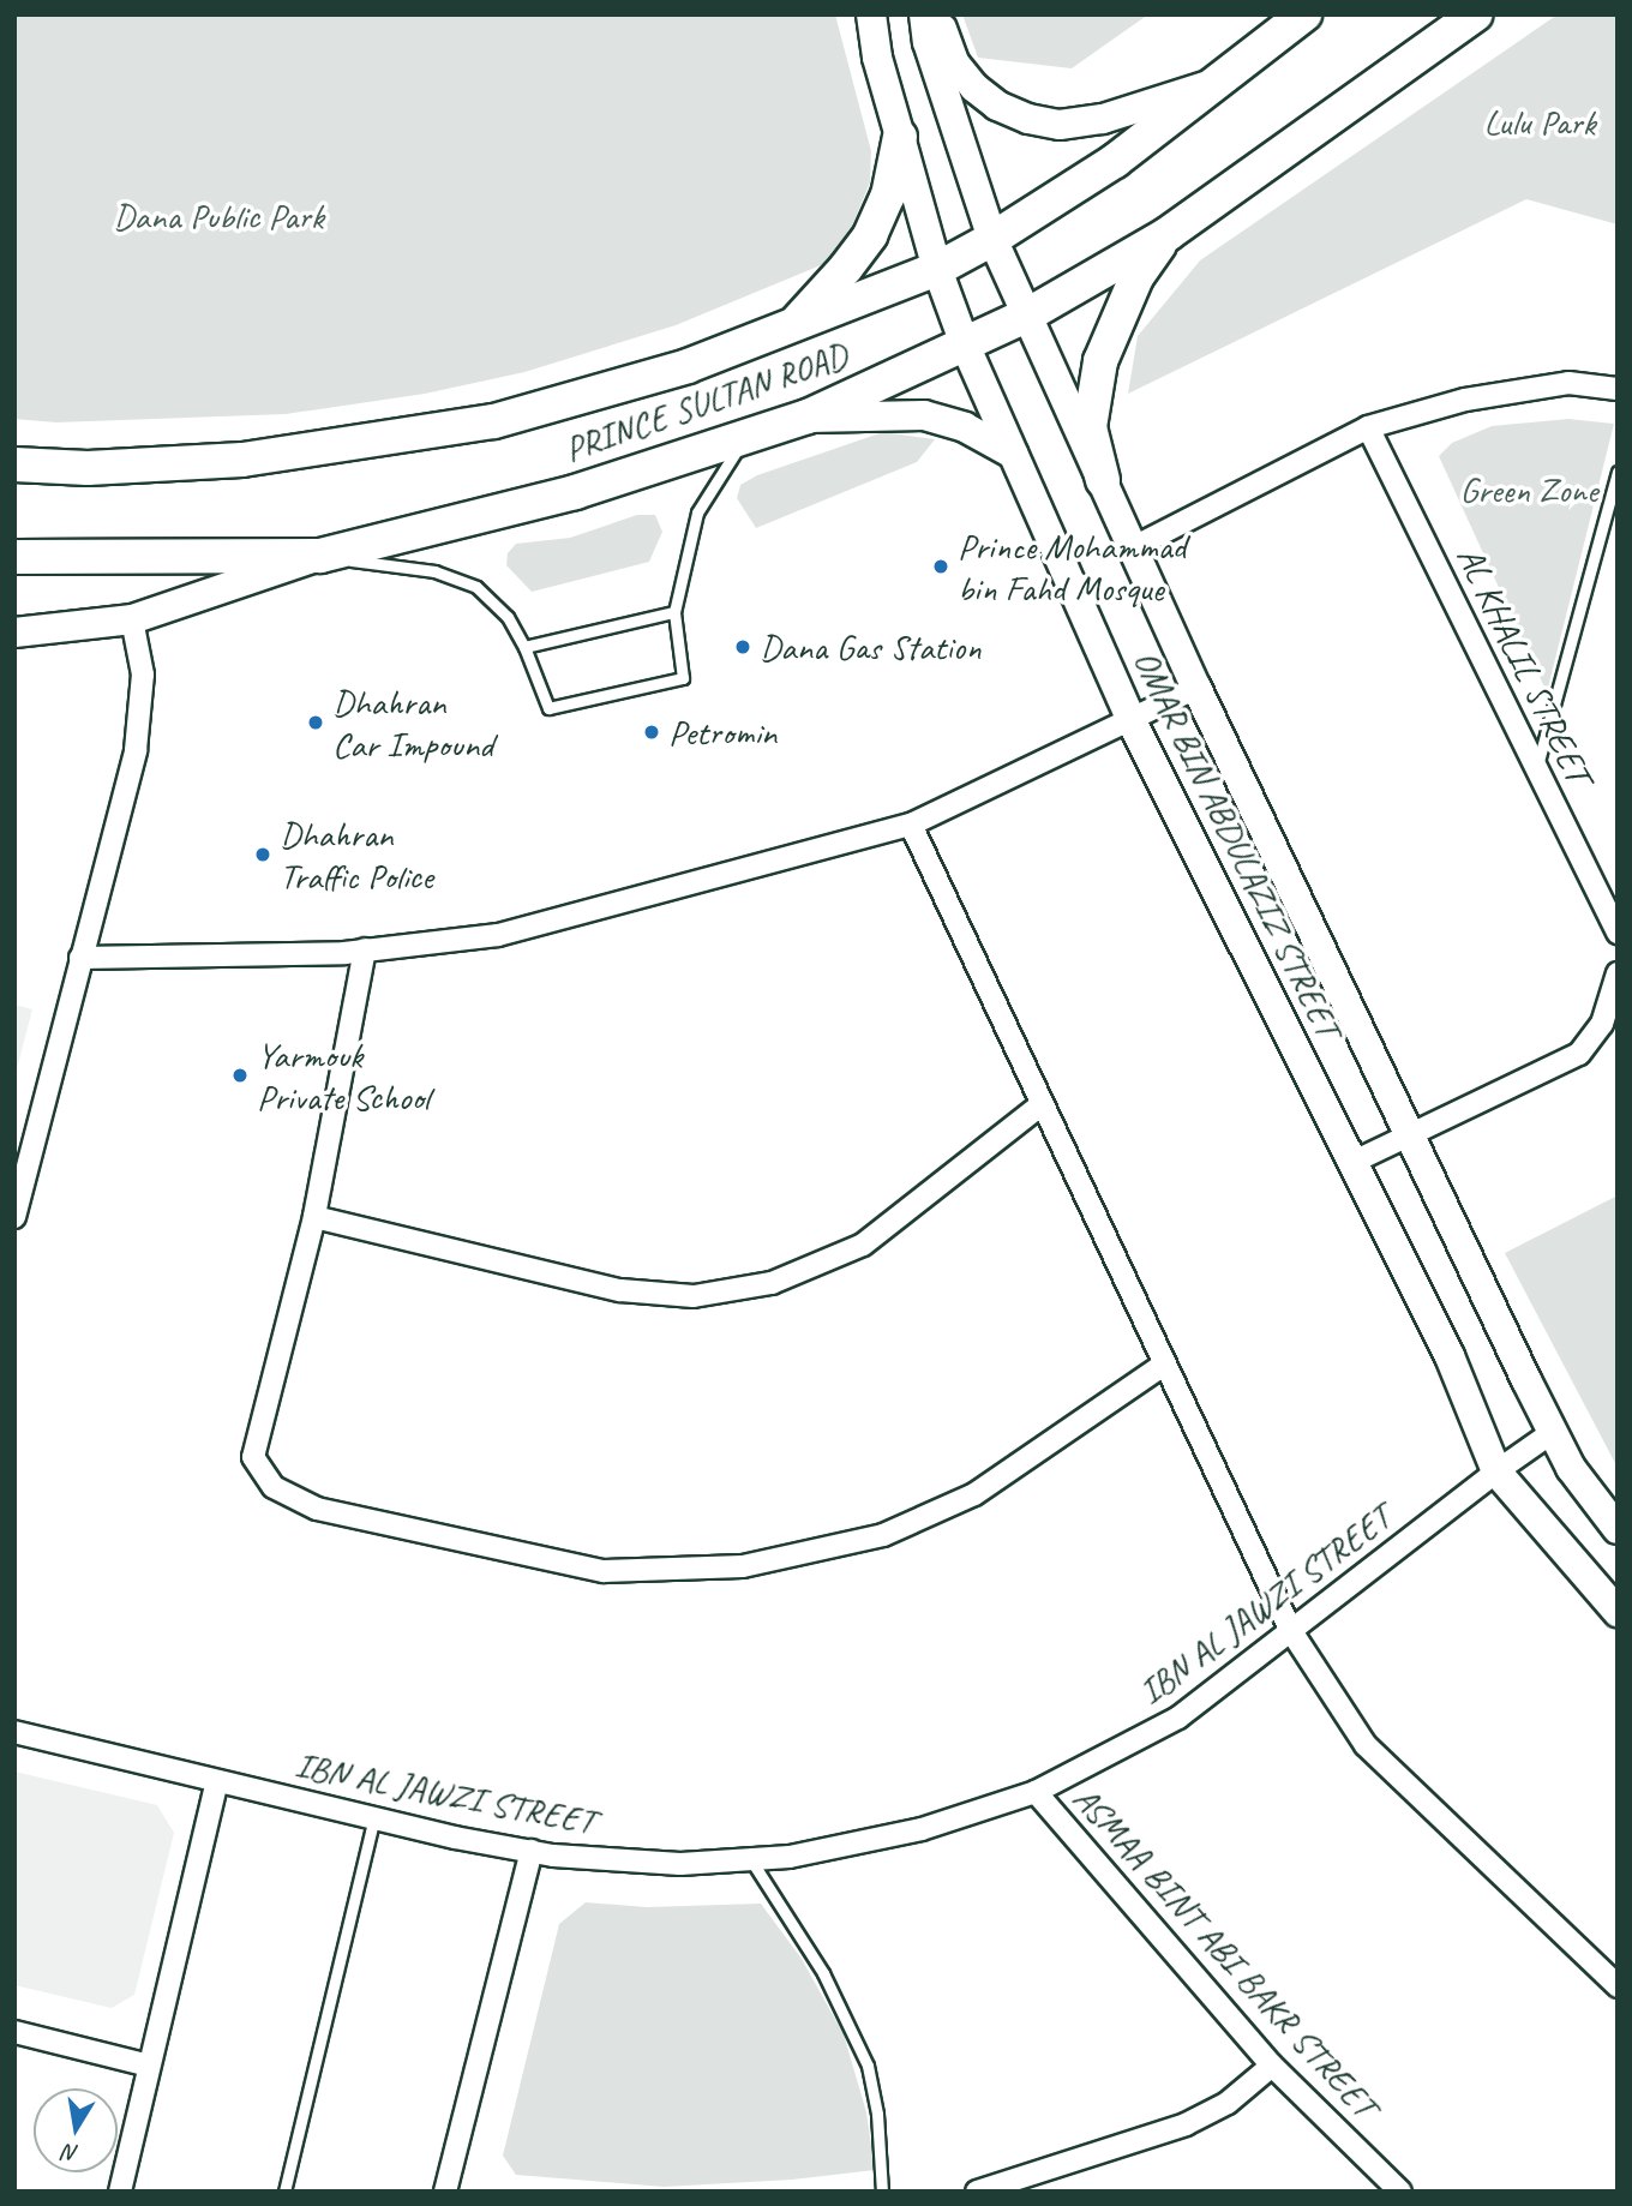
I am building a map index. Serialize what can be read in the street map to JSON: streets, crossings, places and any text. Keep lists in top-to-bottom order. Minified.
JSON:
{"streets":{"main road":["PRINCE SULTAN ROAD"],"street":["AL KHALIL STREET","OMAR BIN ABDULAZIZ STREET","IBN AL JAWZI STREET","ASMAA BINT ABI BAKR STREET"]},"crossings":[["PRINCE SULTAN ROAD","OMAR BIN ABDULAZIZ STREET"],["OMAR BIN ABDULAZIZ STREET","IBN AL JAWZI STREET"],["IBN AL JAWZI STREET","ASMAA BINT ABI BAKR STREET"]],"parks":["Lulu Park","Dana Public Park","Green Zone"],"places":["Prince Mohammad bin Fahd Mosque","Dana Gas Station","Dhahran Car Impound","Petromin","Dhahran Traffic Police","Yarmouk Private School"],"north":"bottom"}
